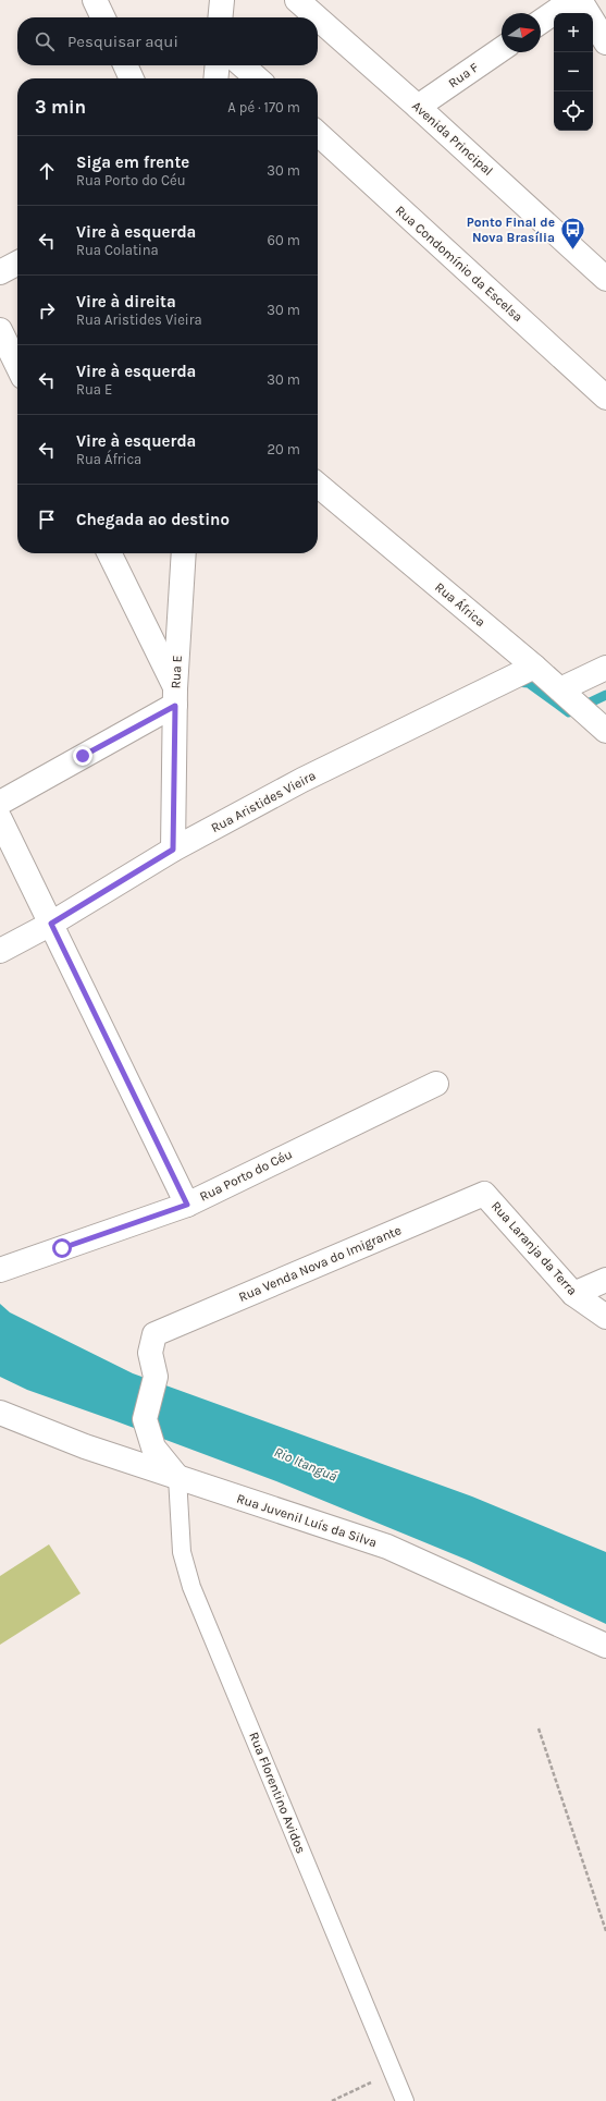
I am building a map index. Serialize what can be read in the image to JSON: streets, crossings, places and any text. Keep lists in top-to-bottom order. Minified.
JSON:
{"streets":{"street":["Rua F","Avenida Principal","Rua Condomínio da Escelsa","Rua África","Rua E","Rua Aristides Vieira","Rua Porto do Céu","Rua Laranja da Terra","Rua Venda Nova do Imigrante","Rua Juvenil Luís da Silva"],"lane":["Rua Florentino Avidos"]},"crossings":[["Rua F","Avenida Principal"],["Rua África","Rua Aristides Vieira"],["Rua E","Rua Aristides Vieira"],["Rua Laranja da Terra","Rua Venda Nova do Imigrante"],["Rua Venda Nova do Imigrante","Rua Juvenil Luís da Silva"],["Rua Venda Nova do Imigrante","Rua Florentino Avidos"],["Rua Juvenil Luís da Silva","Rua Florentino Avidos"]],"water":["Rio Itanguá"],"places":{"bus stop":["Ponto Final de Nova Brasília"]},"north":"right","page":{"map_buttons":["+","−"],"search":"Pesquisar aqui","heading":["3 min","A pé · 170 m"],"list":[["Siga em frente","Rua Porto do Céu","30 m"],["Vire à esquerda","Rua Colatina","60 m"],["Vire à direita","Rua Aristides Vieira","30 m"],["Vire à esquerda","Rua E","30 m"],["Vire à esquerda","Rua África","20 m"],"Chegada ao destino"]}}
